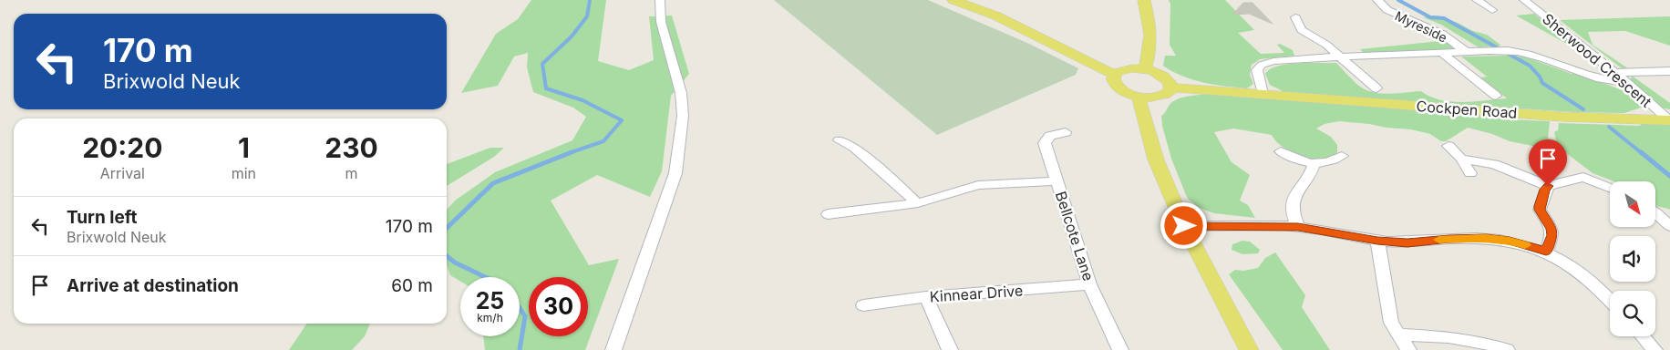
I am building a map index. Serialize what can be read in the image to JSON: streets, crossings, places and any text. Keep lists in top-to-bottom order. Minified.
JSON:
{"streets":{"main road":["Cockpen Road"],"street":["Myreside","Sherwood Crescent","Bellcote Lane","Kinnear Drive"]},"crossings":[["Sherwood Crescent","Cockpen Road"],["Bellcote Lane","Kinnear Drive"]],"north":"bottom right","page":{"turn":["170 m","Brixwold Neuk"],"eta":["20:20","Arrival","1","min","230","m"],"list":[{"name":"Turn left","note":"Brixwold Neuk","value":"170 m"},{"name":"Arrive at destination","value":"60 m"}],"speed":"25 km/h","limit":"30"}}
